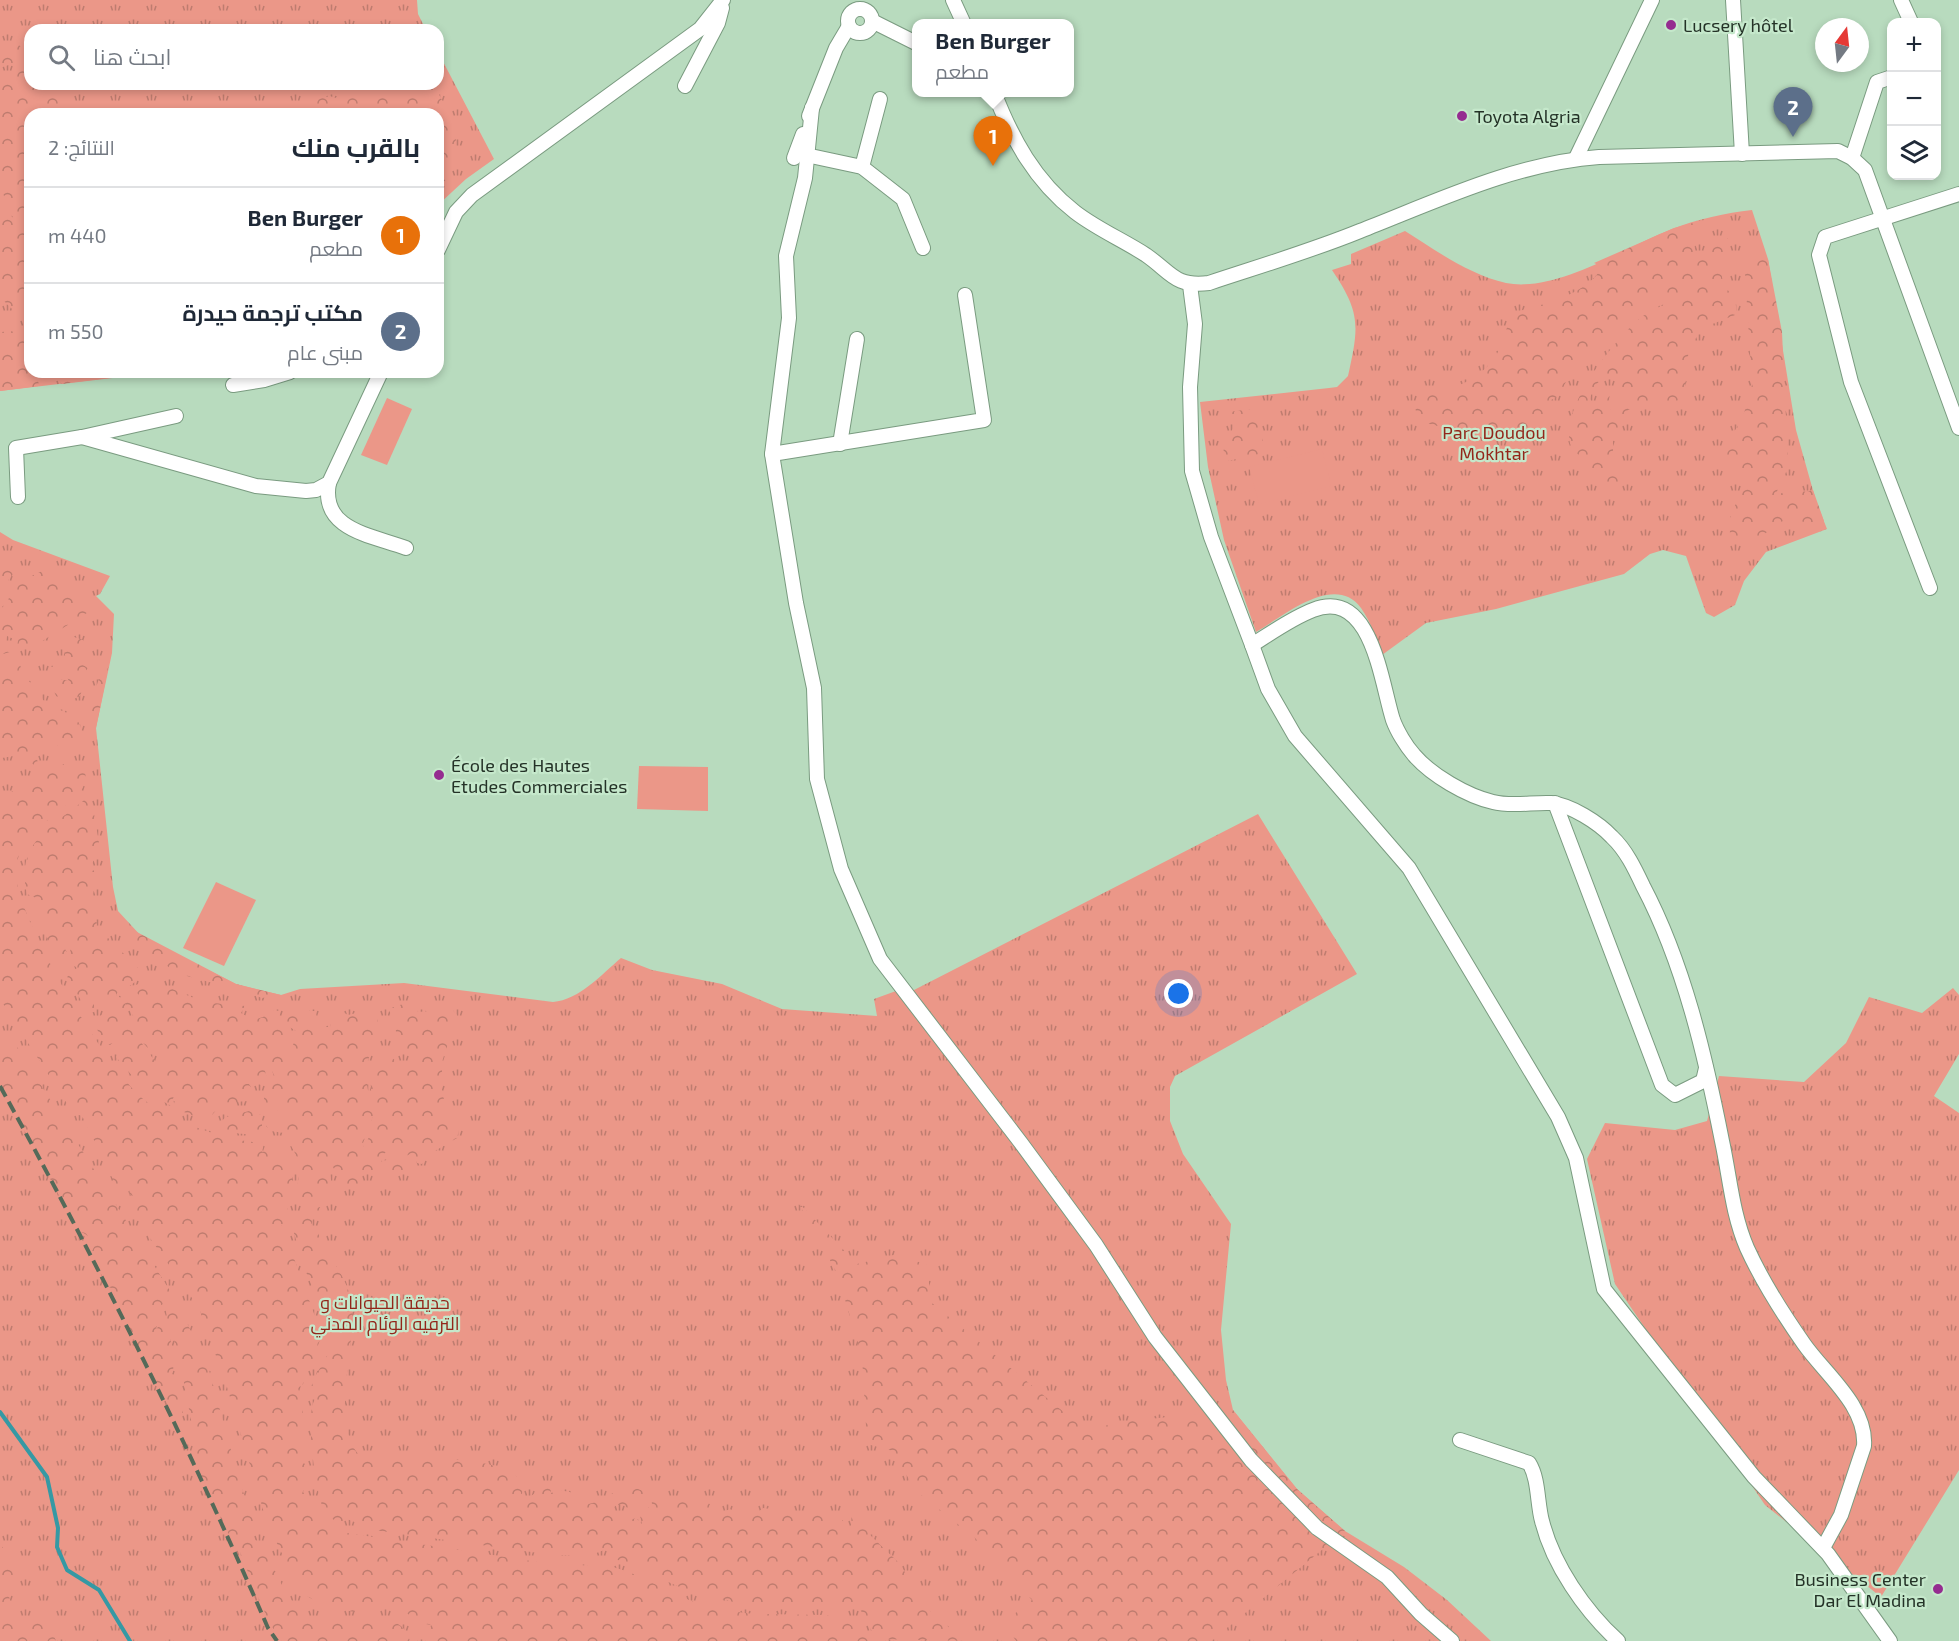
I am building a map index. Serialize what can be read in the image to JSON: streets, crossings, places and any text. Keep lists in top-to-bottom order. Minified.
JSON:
{"parks":["Parc Doudou Mokhtar","حديقة الحيوانات و الترفيه الوئام المدني"],"places":["Lucsery hôtel","Toyota Algria","École des Hautes Etudes Commerciales","Business Center Dar El Madina"],"north":"top","page":{"map_buttons":["+","−"],"popup":["Ben Burger","مطعم"],"search":"ابحث هنا","pins":["2","1"],"heading":["بالقرب منك","النتائج: 2"],"list":[{"mark":"1","name":"Ben Burger","note":"مطعم","value":"440 m"},{"mark":"2","name":"مكتب ترجمة حيدرة","note":"مبنى عام","value":"550 m"}]}}
